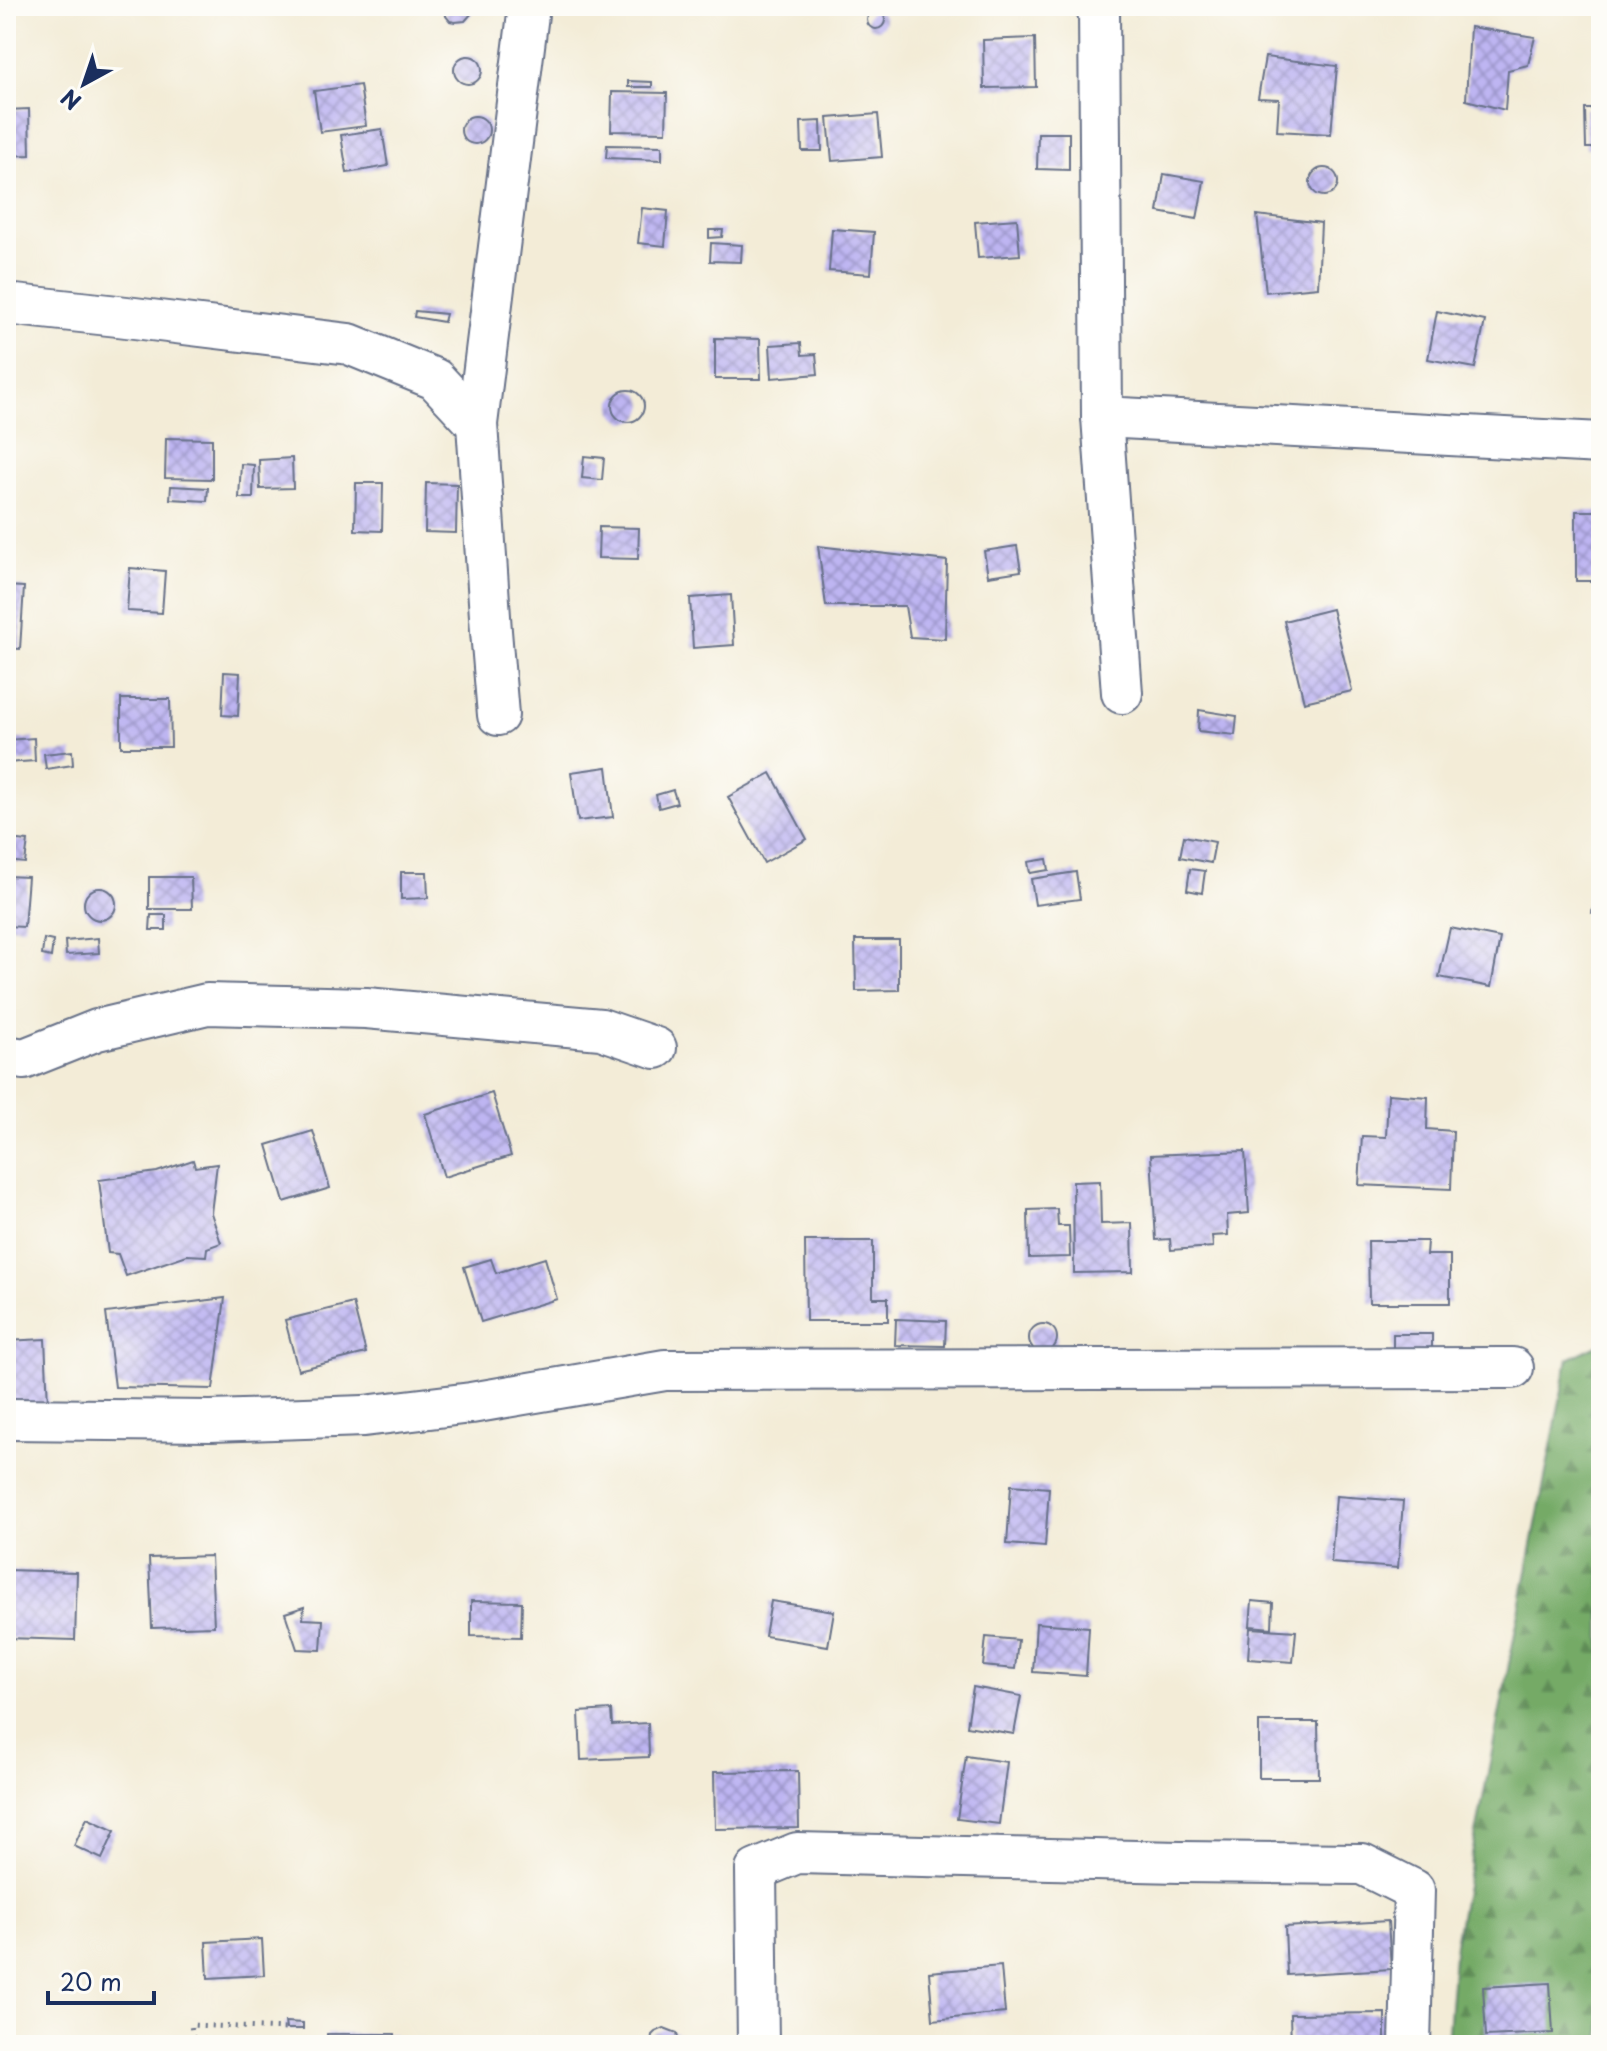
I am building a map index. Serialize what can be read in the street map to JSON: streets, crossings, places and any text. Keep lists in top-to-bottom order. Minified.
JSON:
{"scale_bar":"20 m","north":"bottom left"}
